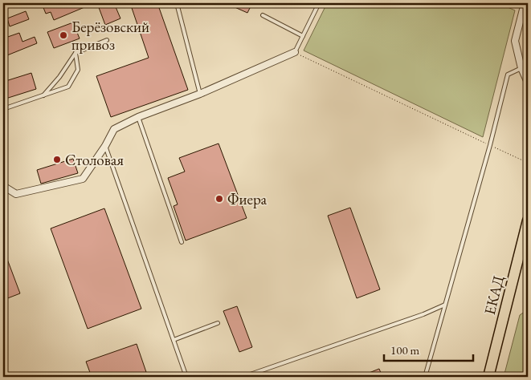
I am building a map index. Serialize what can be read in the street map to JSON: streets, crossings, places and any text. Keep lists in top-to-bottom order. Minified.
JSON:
{"streets":{"highway":["ЕКАД"]},"places":["Берёзовский привоз","Столовая","Фиера"],"scale_bar":"100 m"}
